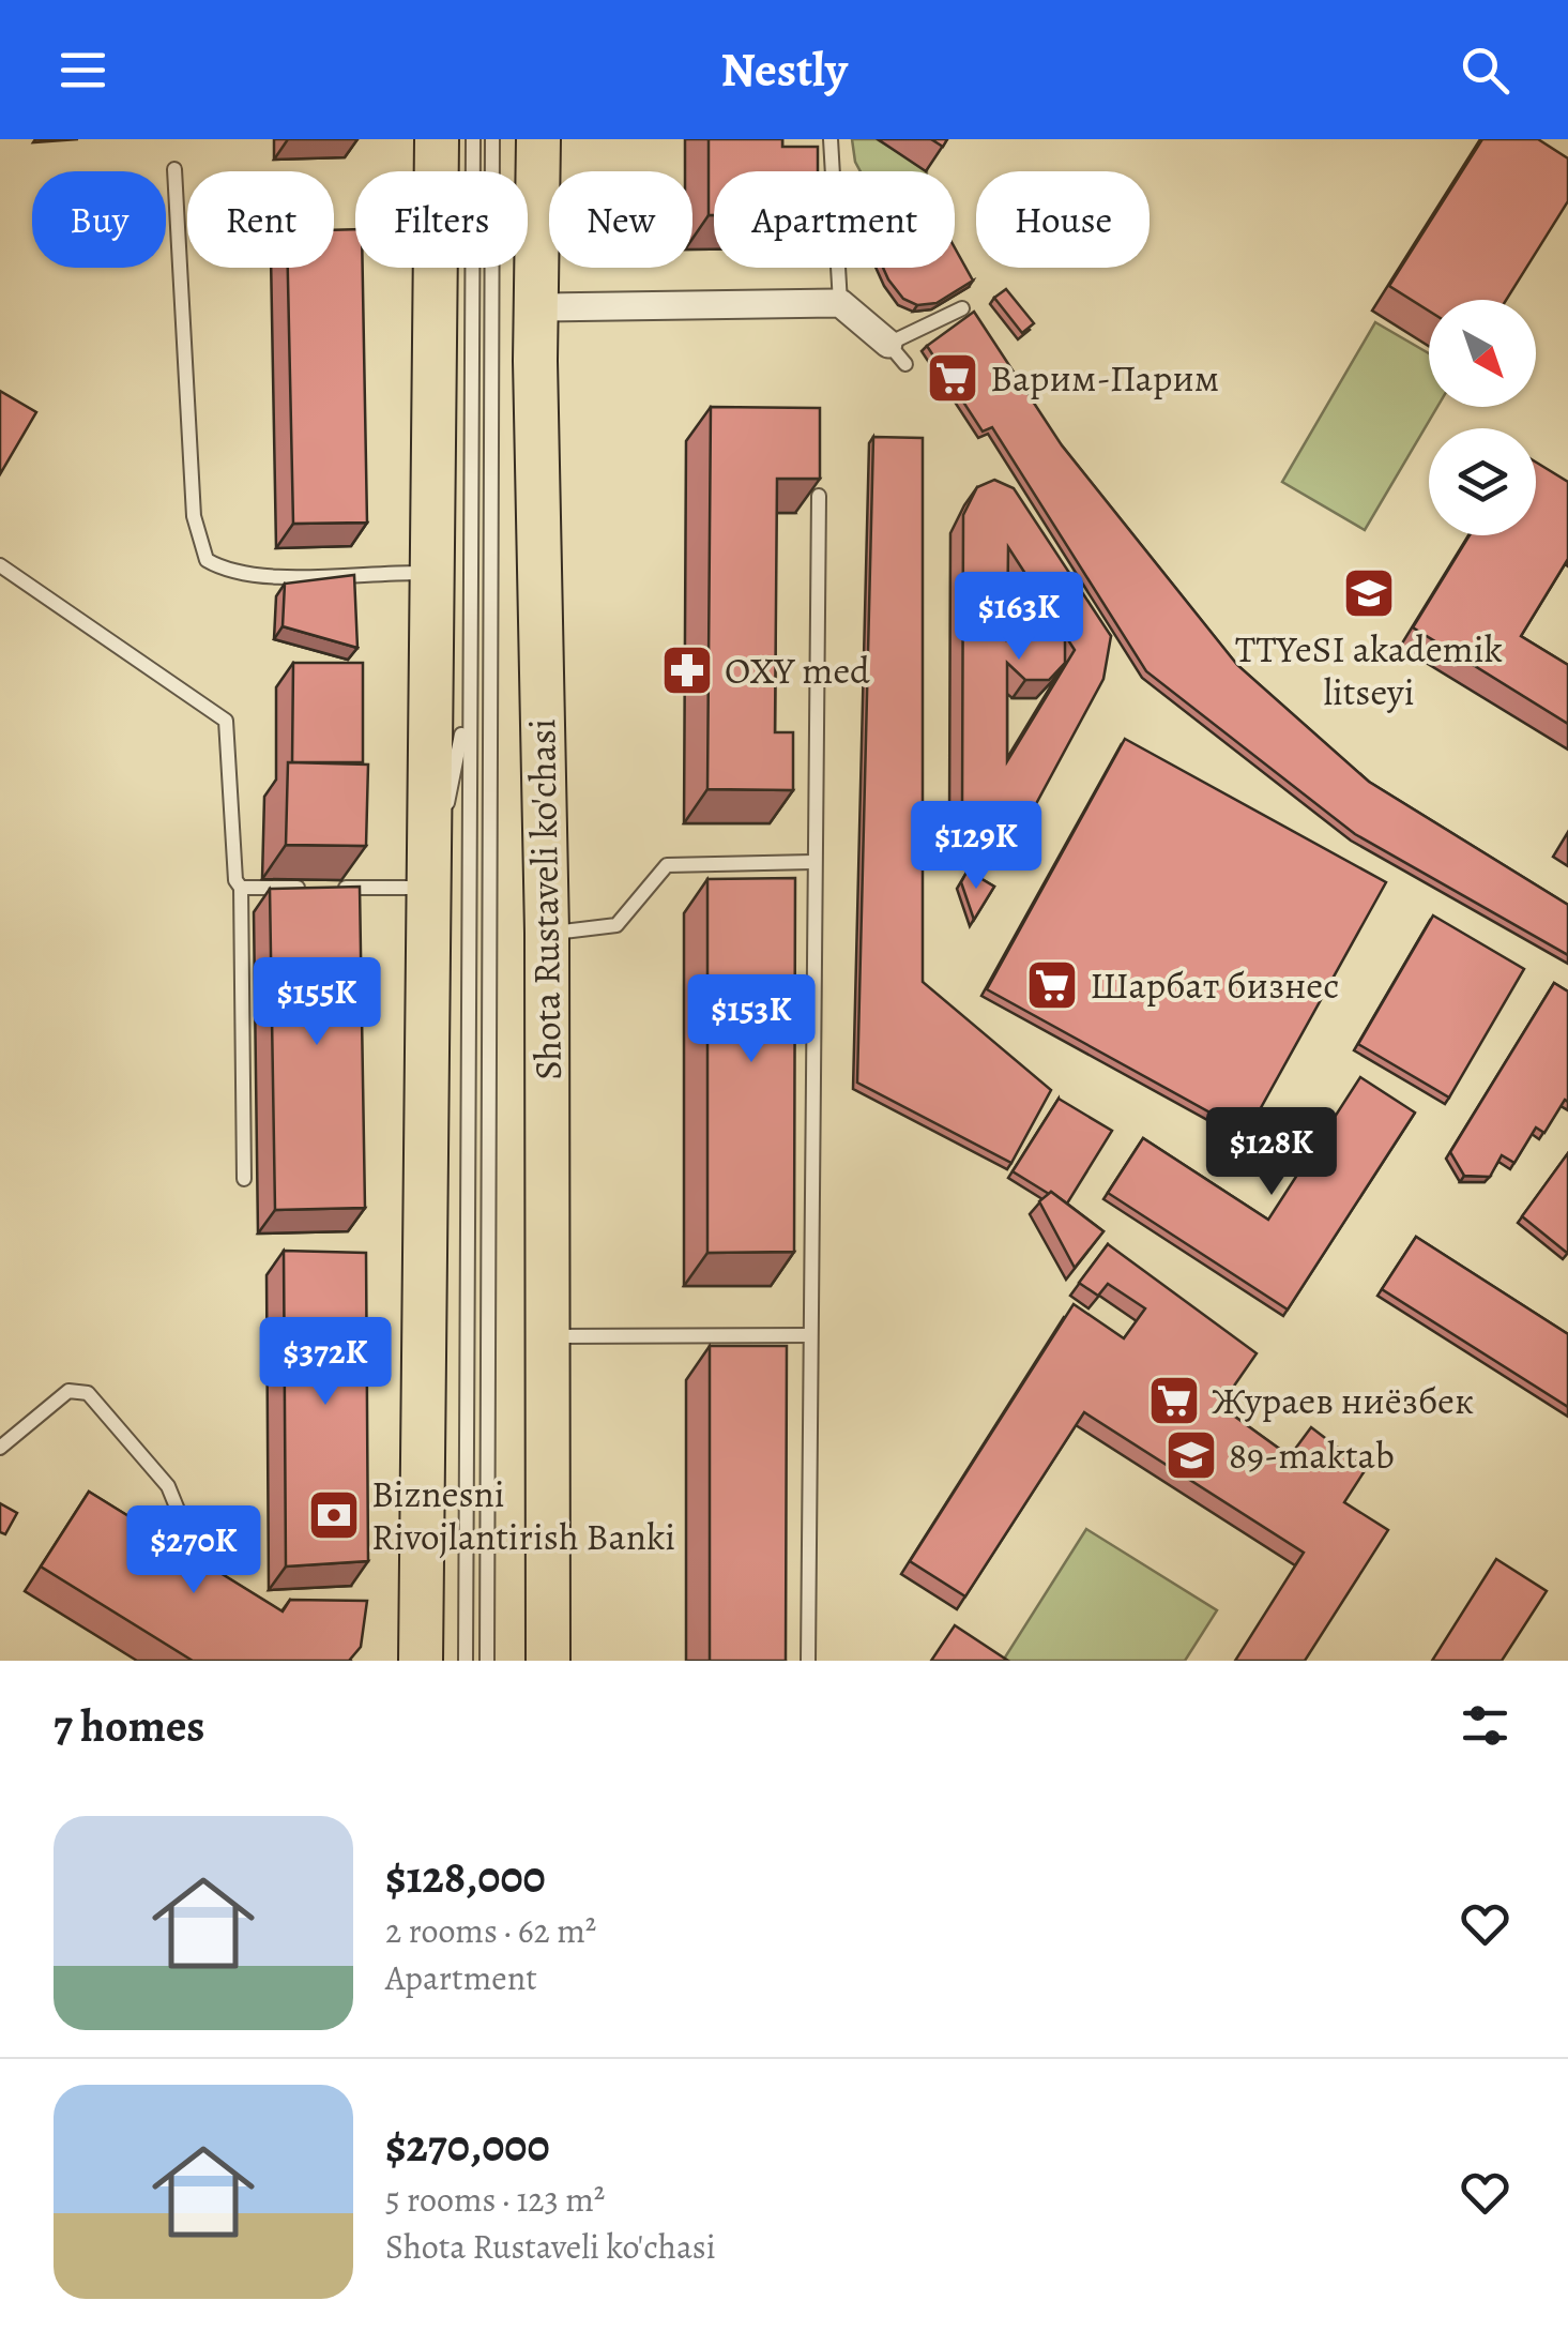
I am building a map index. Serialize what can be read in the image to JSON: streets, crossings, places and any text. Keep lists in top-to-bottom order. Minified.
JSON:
{"streets":{"main road":["Shota Rustaveli ko'chasi"]},"places":{"supermarket":["Варим-Парим","Шарбат бизнес","Жураев ниёзбек"],"school or university":["TTYeSI akademik litseyi","89-maktab"],"pharmacy":["OXY med"],"bank":["Biznesni Rivojlantirish Banki"]},"north":"bottom right","page":{"header":"Nestly","chip":["Buy","Rent","Filters","New","Apartment","House"],"price":["$163K","$129K","$155K","$153K","$128K","$372K","$270K"],"heading":"7 homes","list":[{"name":"$128,000","note":"2 rooms · 62 m² · Apartment"},{"name":"$270,000","note":"5 rooms · 123 m² · Shota Rustaveli ko'chasi"}]}}
